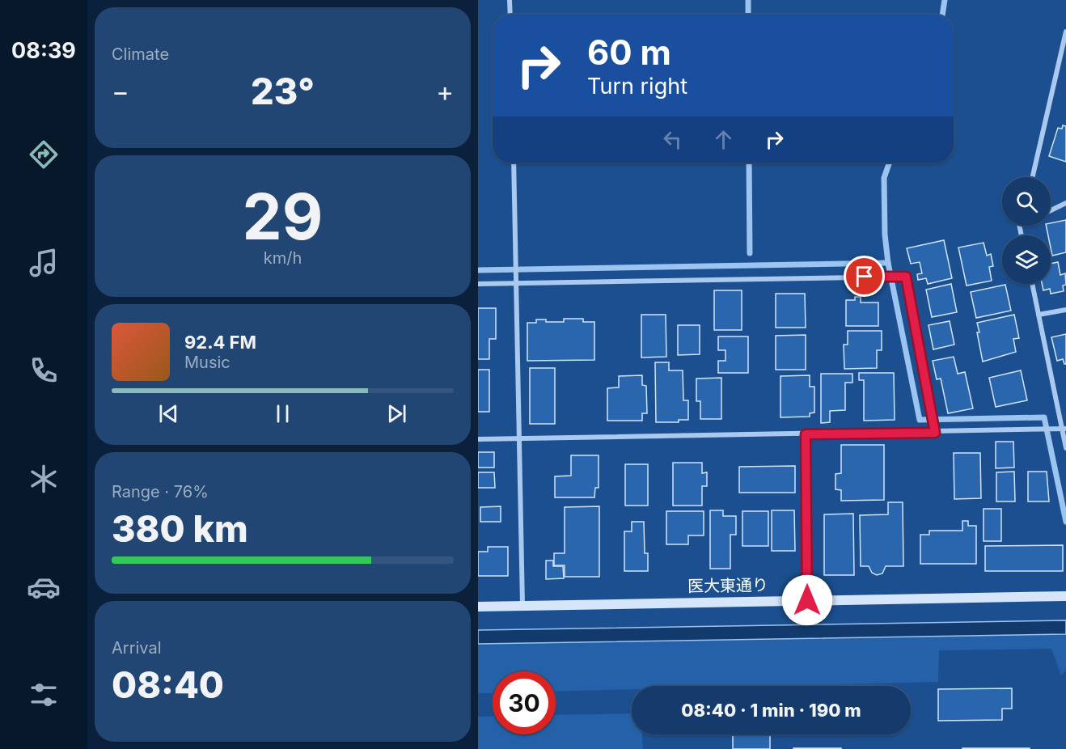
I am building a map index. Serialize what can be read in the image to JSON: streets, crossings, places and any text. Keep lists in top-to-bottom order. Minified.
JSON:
{"streets":{"street":["医大東通り"]},"page":{"tabs":"08:39","tile":["Climate",["29","km/h"],["Range · 76%","380 km"],["Arrival","08:40"]],"turn":["60 m","Turn right"],"heat":["−","23°","+"],"song":["92.4 FM","Music"],"limit":"30","trip":"08:40 · 1 min · 190 m"}}
